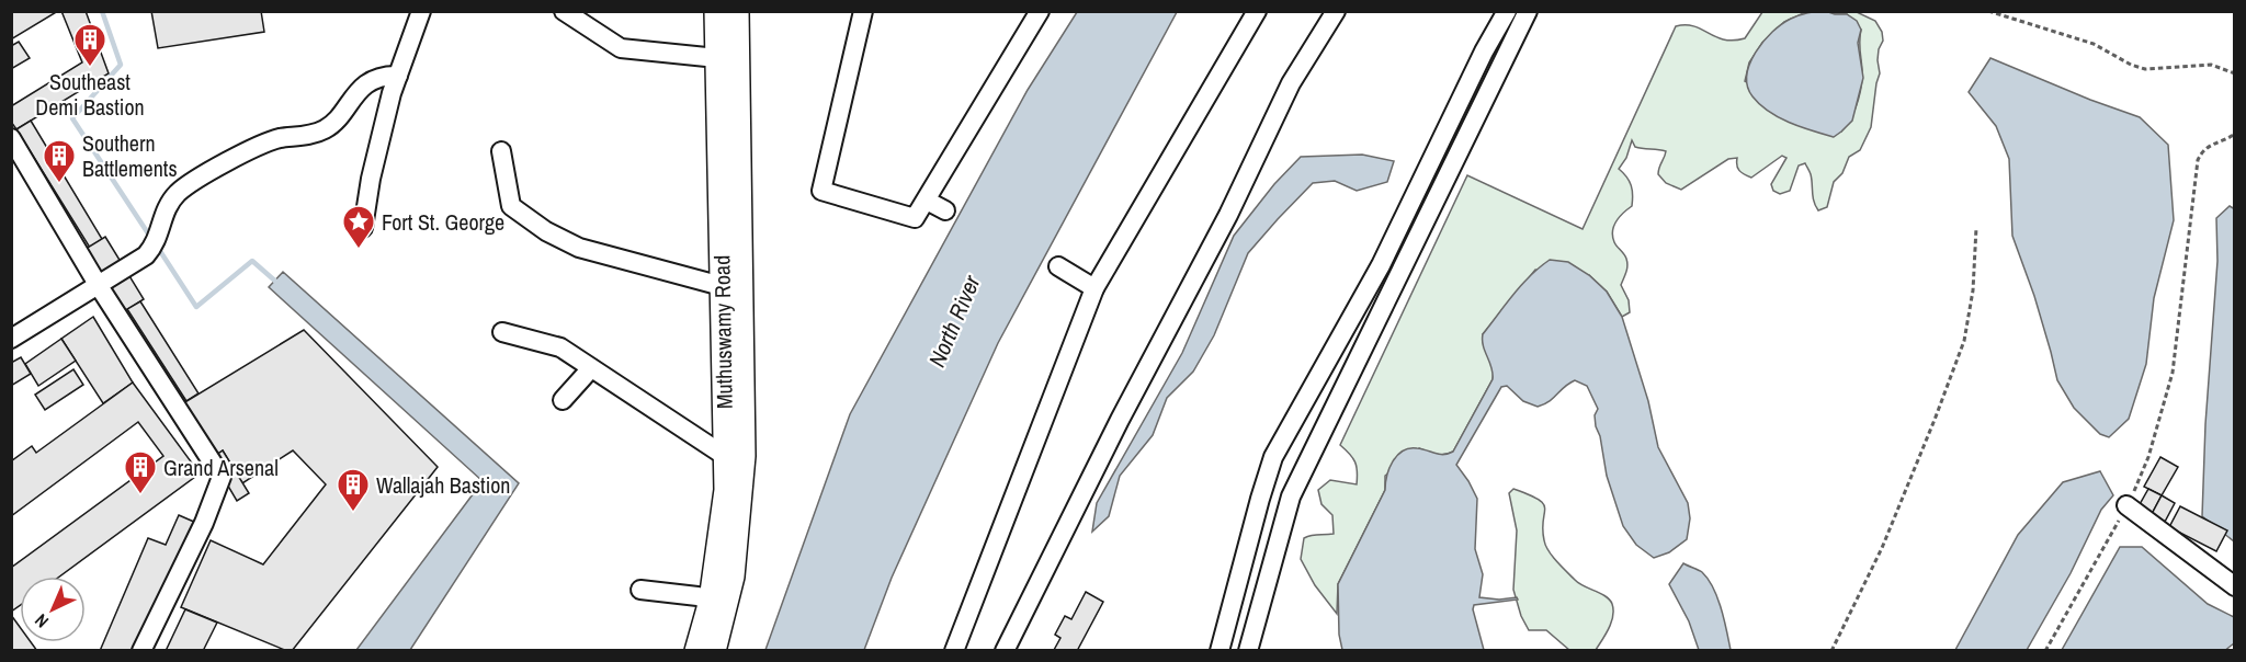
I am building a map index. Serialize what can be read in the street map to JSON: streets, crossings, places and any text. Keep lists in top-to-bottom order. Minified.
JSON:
{"streets":{"main road":["Muthuswamy Road"]},"water":["North River"],"places":{"building":["Southeast Demi Bastion","Southern Battlements","Grand Arsenal","Wallajah Bastion"],"place":["Fort St. George"]},"north":"bottom left"}
